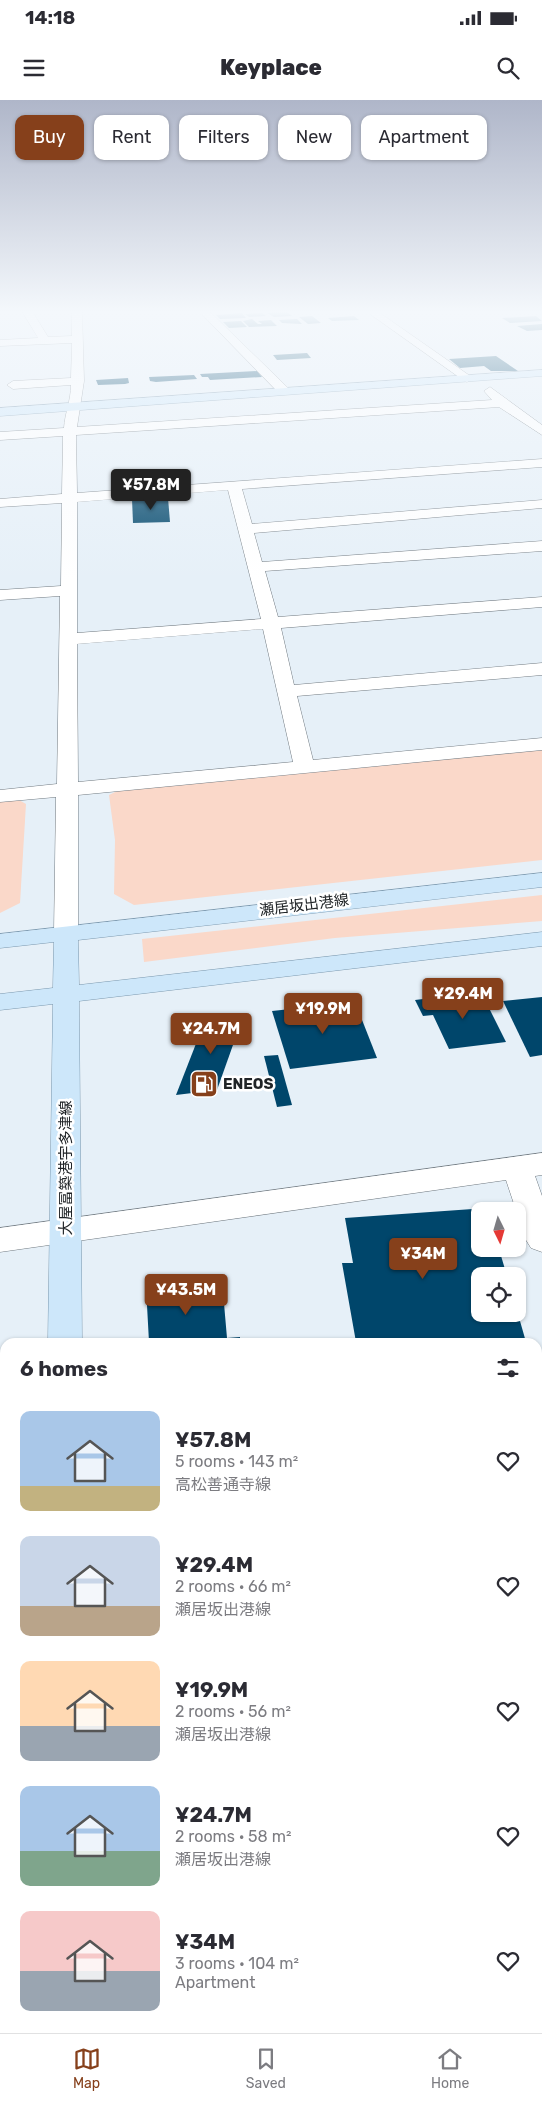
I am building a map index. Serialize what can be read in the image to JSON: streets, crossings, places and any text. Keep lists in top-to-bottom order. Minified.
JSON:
{"streets":{"main road":["瀬居坂出港線","大屋冨築港宇多津線"]},"crossings":[["瀬居坂出港線","大屋冨築港宇多津線"]],"places":{"fuel station":["ENEOS"]},"north":"bottom","page":{"status":"14:18","header":"Keyplace","chip":["Buy","Rent","Filters","New","Apartment"],"price":["¥57.8M","¥29.4M","¥19.9M","¥24.7M","¥34M","¥43.5M"],"heading":"6 homes","list":[{"name":"¥57.8M","note":"5 rooms · 143 m² · 高松善通寺線"},{"name":"¥29.4M","note":"2 rooms · 66 m² · 瀬居坂出港線"},{"name":"¥19.9M","note":"2 rooms · 56 m² · 瀬居坂出港線"},{"name":"¥24.7M","note":"2 rooms · 58 m² · 瀬居坂出港線"},{"name":"¥34M","note":"3 rooms · 104 m² · Apartment"}],"tabs":["Map","Saved","Home"]}}
